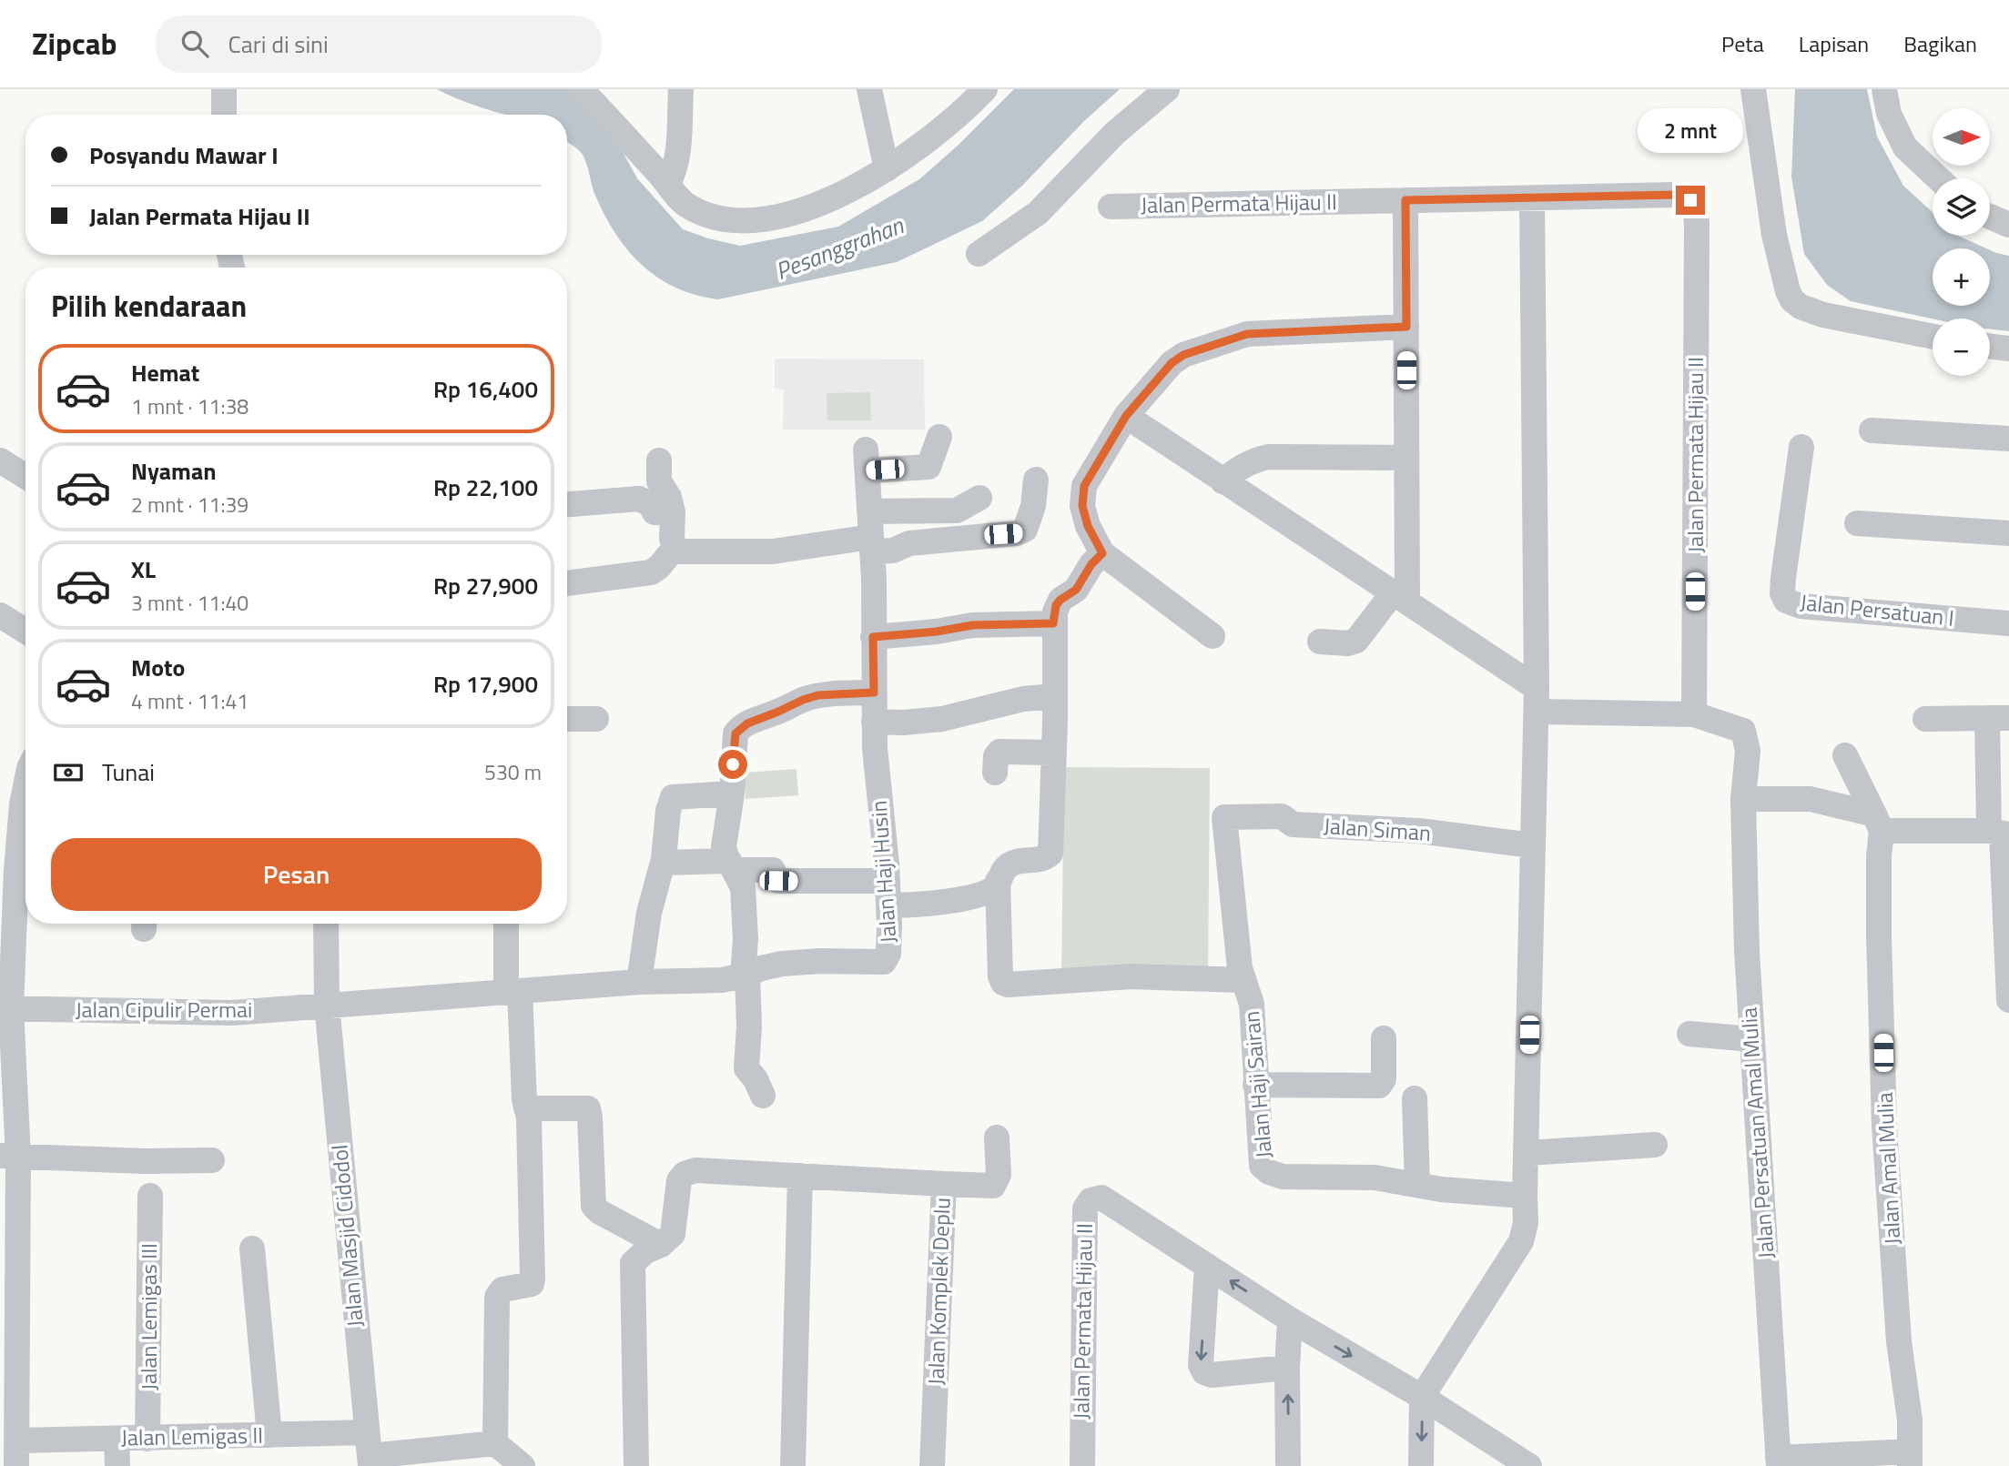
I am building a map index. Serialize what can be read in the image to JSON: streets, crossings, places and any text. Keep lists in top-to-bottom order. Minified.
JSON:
{"streets":{"street":["Jalan Permata Hijau II","Jalan Persatuan I","Jalan Siman","Jalan Haji Husin","Jalan Cipulir Permai","Jalan Haji Sairan","Jalan Persatuan Amal Mulia","Jalan Amal Mulia","Jalan Masjid Cidodol","Jalan Komplek Deplu","Jalan Lemigas III","Jalan Lemigas II"]},"crossings":[["Jalan Permata Hijau II","Jalan Persatuan Amal Mulia"],["Jalan Siman","Jalan Haji Sairan"],["Jalan Haji Husin","Jalan Cipulir Permai"],["Jalan Haji Husin","Jalan Masjid Cidodol"],["Jalan Cipulir Permai","Jalan Masjid Cidodol"],["Jalan Masjid Cidodol","Jalan Lemigas II"],["Jalan Lemigas III","Jalan Lemigas II"]],"water":["Pesanggrahan"],"north":"right","page":{"header":"Zipcab","search":"Cari di sini","nav":["Peta","Lapisan","Bagikan"],"map_buttons":["+","−"],"bubble":"2 mnt","banner":["Posyandu Mawar I","Jalan Permata Hijau II"],"heading":"Pilih kendaraan","list":[{"name":"Hemat","note":"1 mnt · 11:38","value":"Rp 16,400"},{"name":"Nyaman","note":"2 mnt · 11:39","value":"Rp 22,100"},{"name":"XL","note":"3 mnt · 11:40","value":"Rp 27,900"},{"name":"Moto","note":"4 mnt · 11:41","value":"Rp 17,900"}],"pay":["Tunai","530 m"],"buttons":"Pesan"}}
